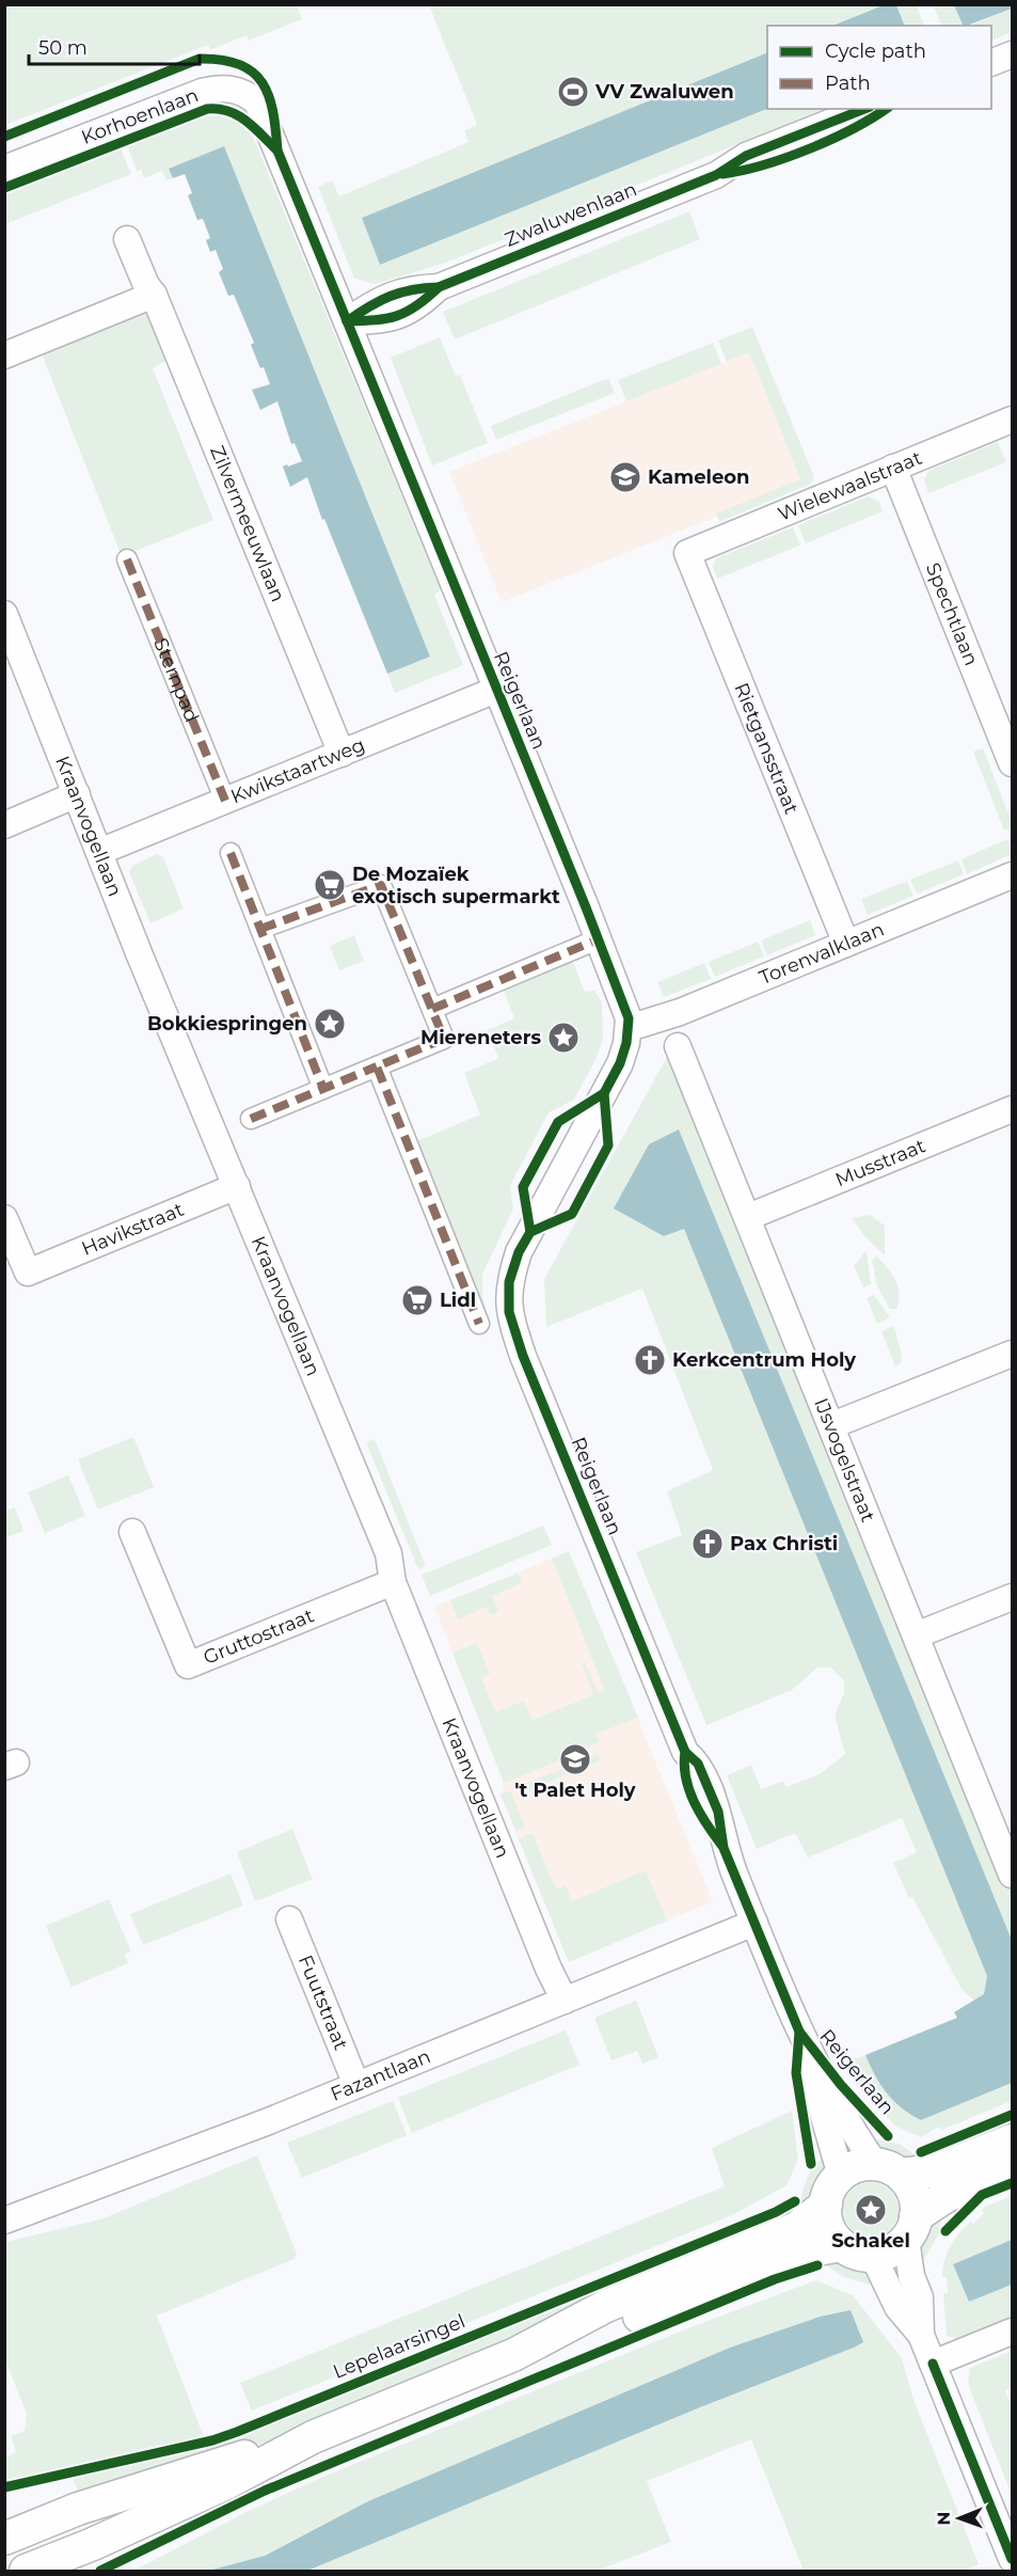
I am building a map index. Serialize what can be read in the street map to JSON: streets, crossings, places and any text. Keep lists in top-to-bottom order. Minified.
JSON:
{"streets":{"street":["Korhoenlaan","Zwaluwenlaan","Wielewaalstraat","Zilvermeeuwlaan","Spechtlaan","Sternpad","Reigerlaan","Rietgansstraat","Kwikstaartweg","Kraanvogellaan","Torenvalklaan","Musstraat","Havikstraat","IJsvogelstraat","Gruttostraat","Fuutstraat","Fazantlaan"],"cycle path":["Lepelaarsingel"]},"crossings":[["Korhoenlaan","Zwaluwenlaan"],["Korhoenlaan","Reigerlaan"],["Zwaluwenlaan","Reigerlaan"],["Wielewaalstraat","Spechtlaan"],["Wielewaalstraat","Rietgansstraat"],["Zilvermeeuwlaan","Kwikstaartweg"],["Sternpad","Kwikstaartweg"],["Reigerlaan","Kwikstaartweg"],["Reigerlaan","Torenvalklaan"],["Reigerlaan","Fazantlaan"],["Rietgansstraat","Torenvalklaan"],["Kwikstaartweg","Kraanvogellaan"],["Kraanvogellaan","Havikstraat"],["Kraanvogellaan","Gruttostraat"],["Kraanvogellaan","Fazantlaan"],["Musstraat","IJsvogelstraat"],["Fuutstraat","Fazantlaan"]],"places":{"sports":["VV Zwaluwen"],"school or university":["Kameleon","'t Palet Holy"],"supermarket":["De Mozaïek exotisch supermarkt","Lidl"],"place":["Bokkiespringen","Miereneters","Schakel"],"church":["Kerkcentrum Holy","Pax Christi"]},"legend":["Cycle path","Path"],"scale_bar":"50 m","north":"left"}
